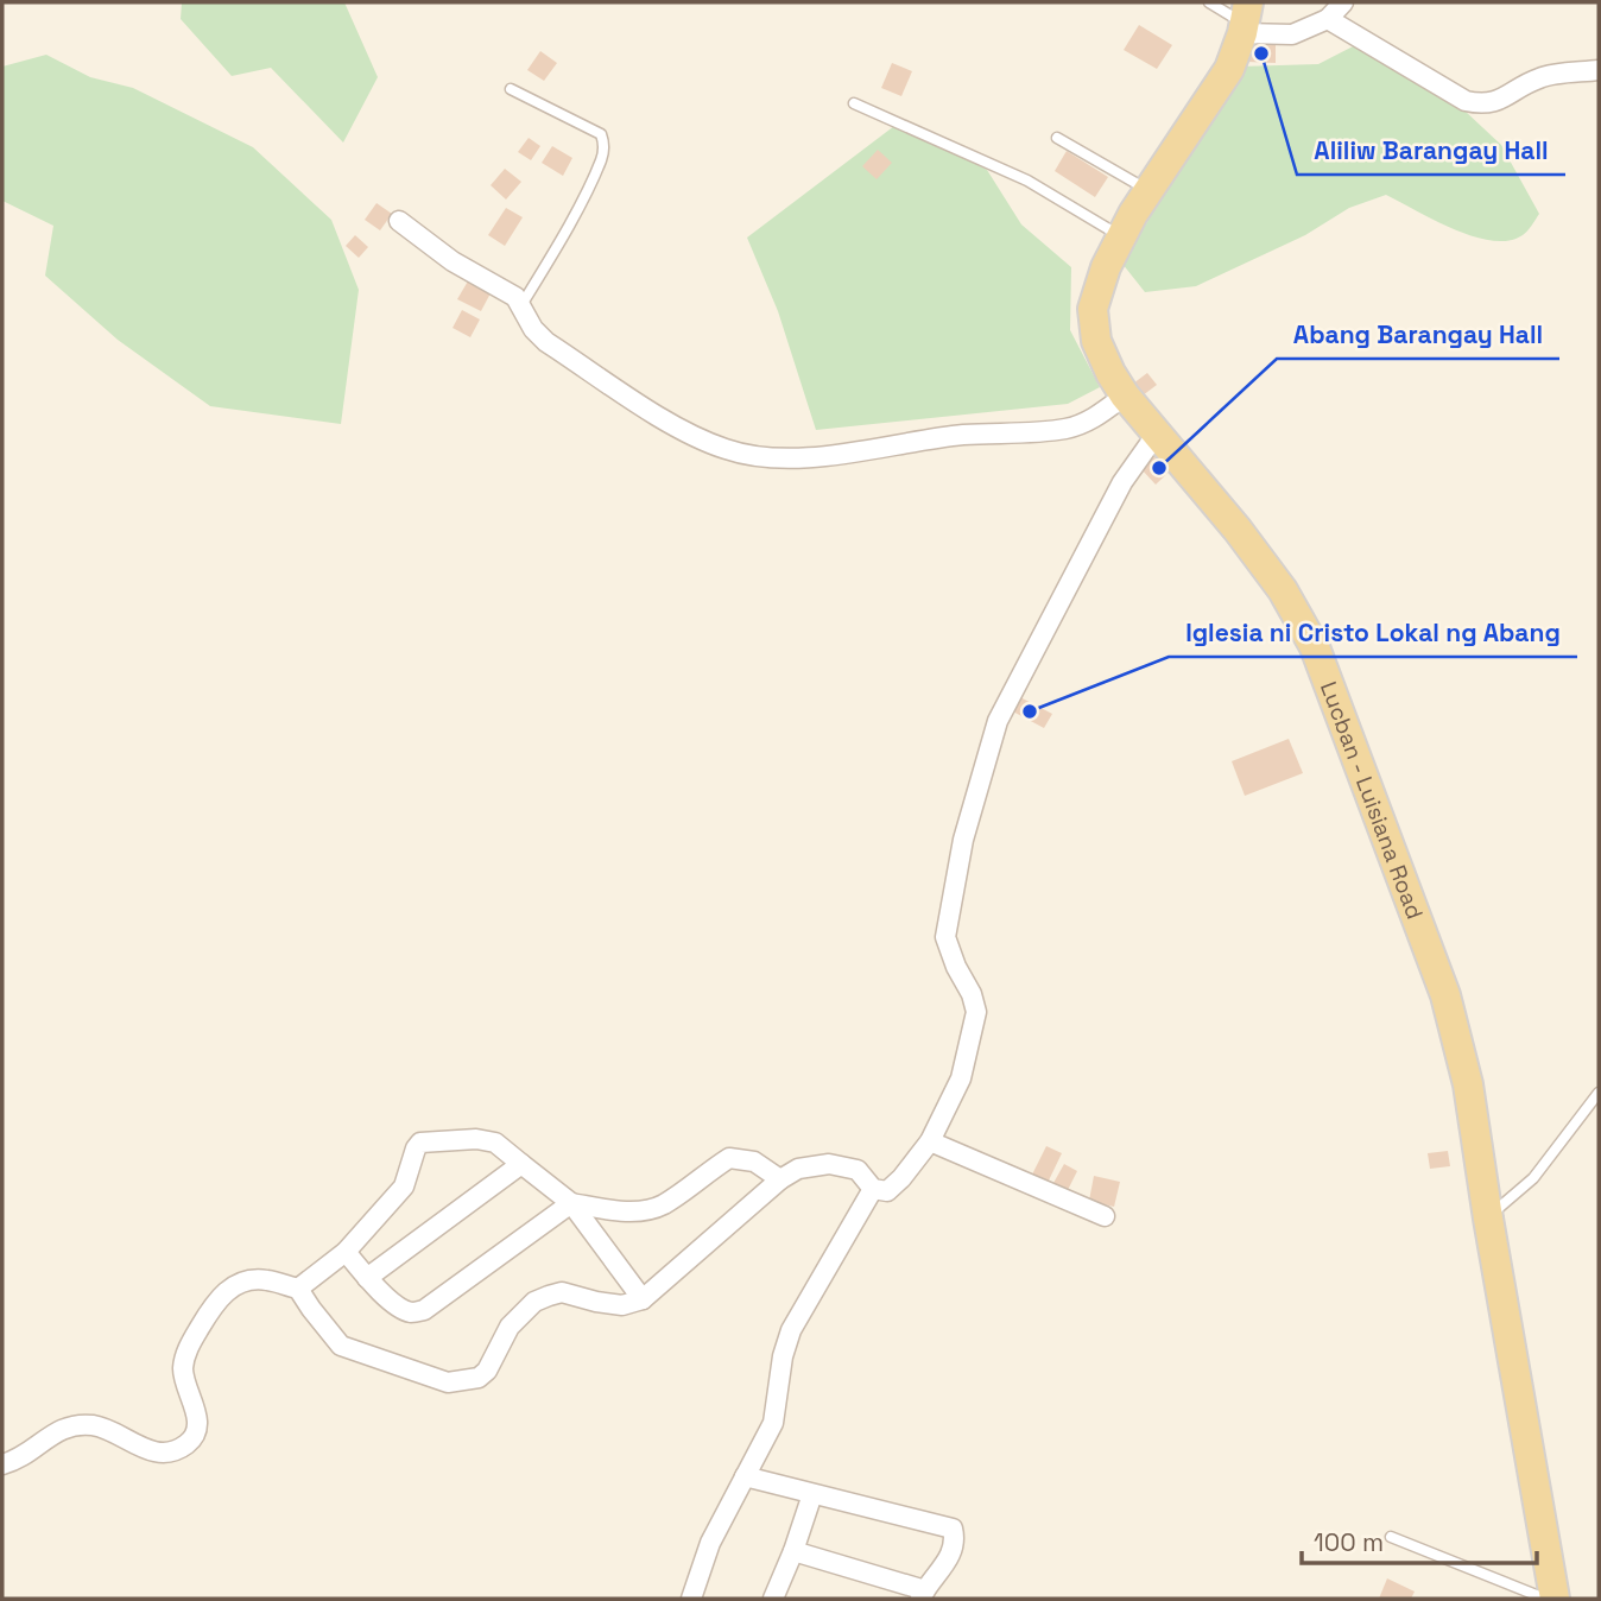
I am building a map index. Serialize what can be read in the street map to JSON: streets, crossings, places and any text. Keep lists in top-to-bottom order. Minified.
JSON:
{"streets":{"main road":["Lucban - Luisiana Road"]},"places":["Aliliw Barangay Hall","Abang Barangay Hall","Iglesia ni Cristo Lokal ng Abang"],"scale_bar":"100 m"}
